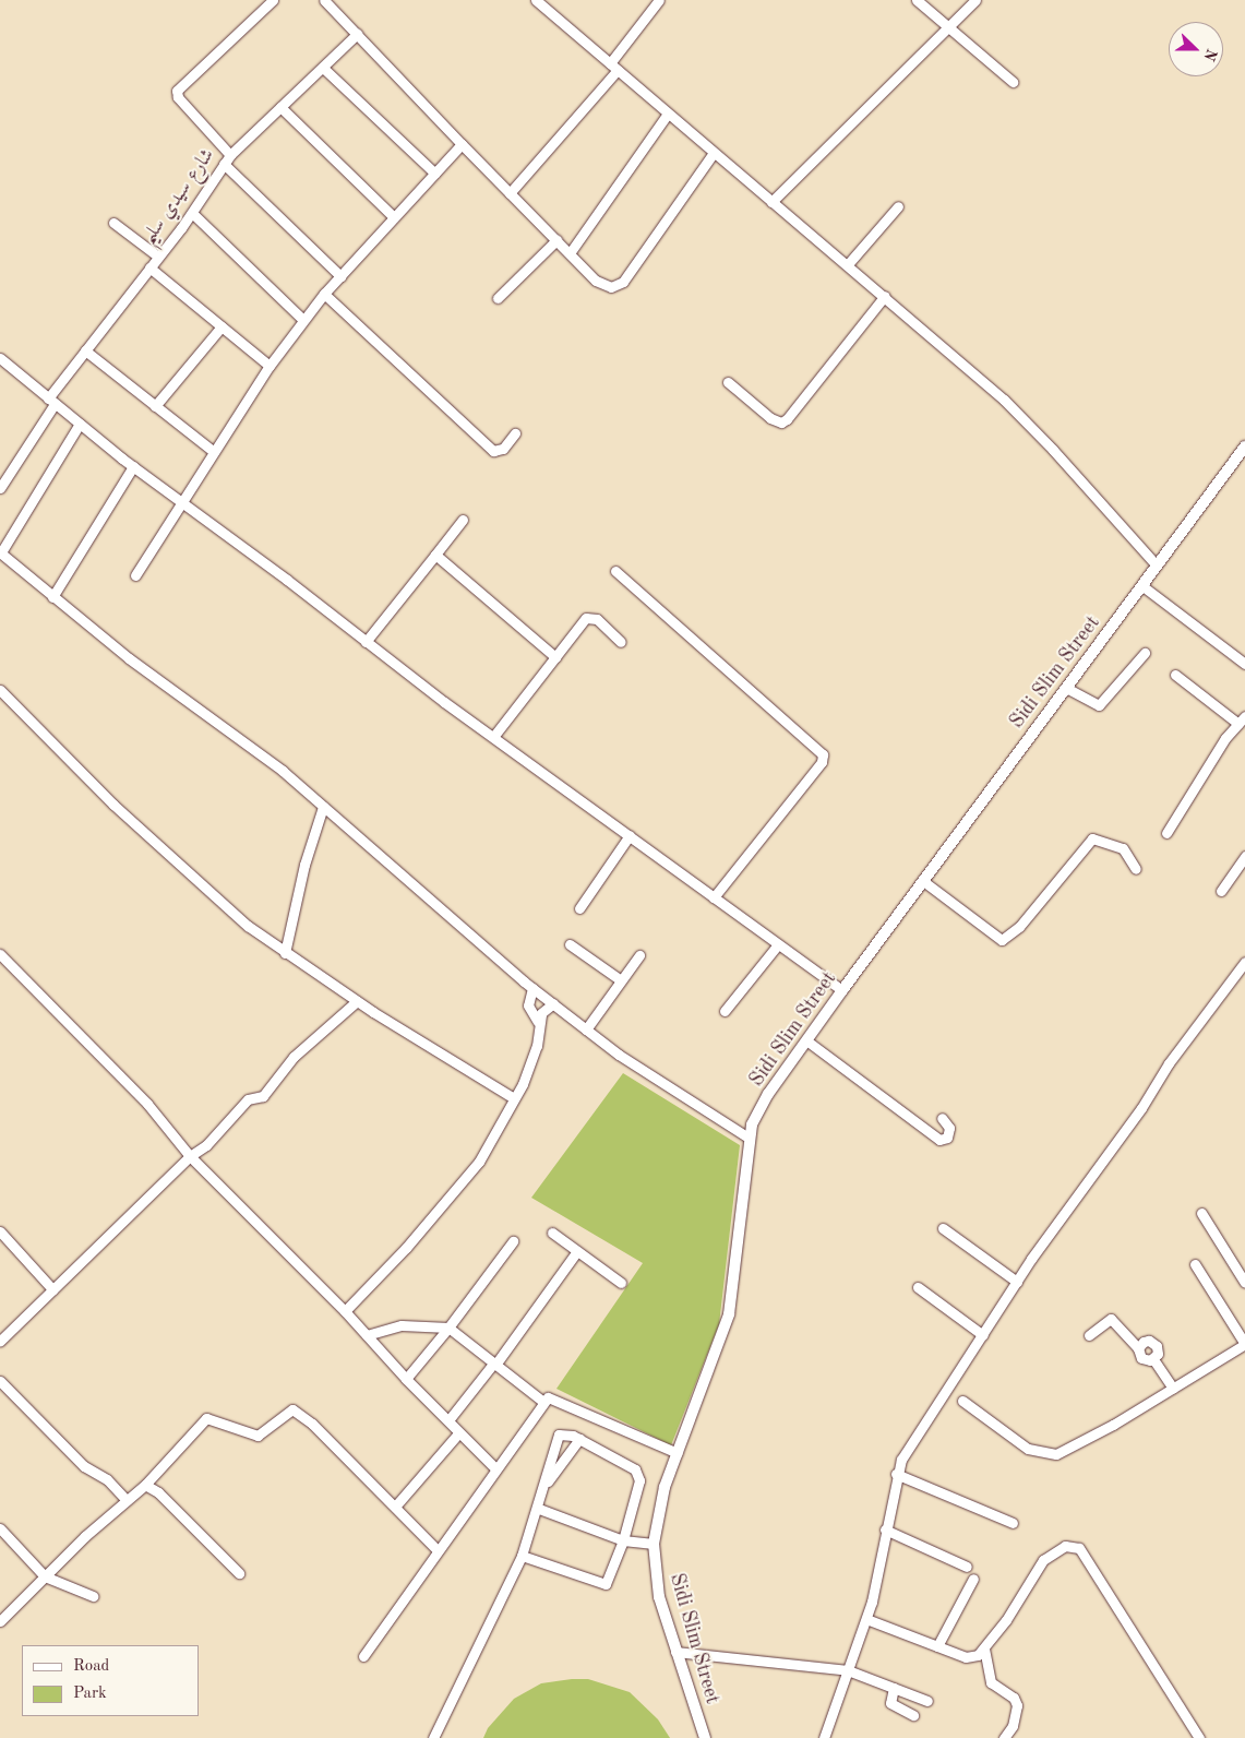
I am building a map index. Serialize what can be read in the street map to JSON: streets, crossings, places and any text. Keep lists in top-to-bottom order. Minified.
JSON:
{"streets":{"main road":["Sidi Slim Street"],"street":["شارع سيدي سليم"]},"legend":["Road","Park"],"north":"right"}
